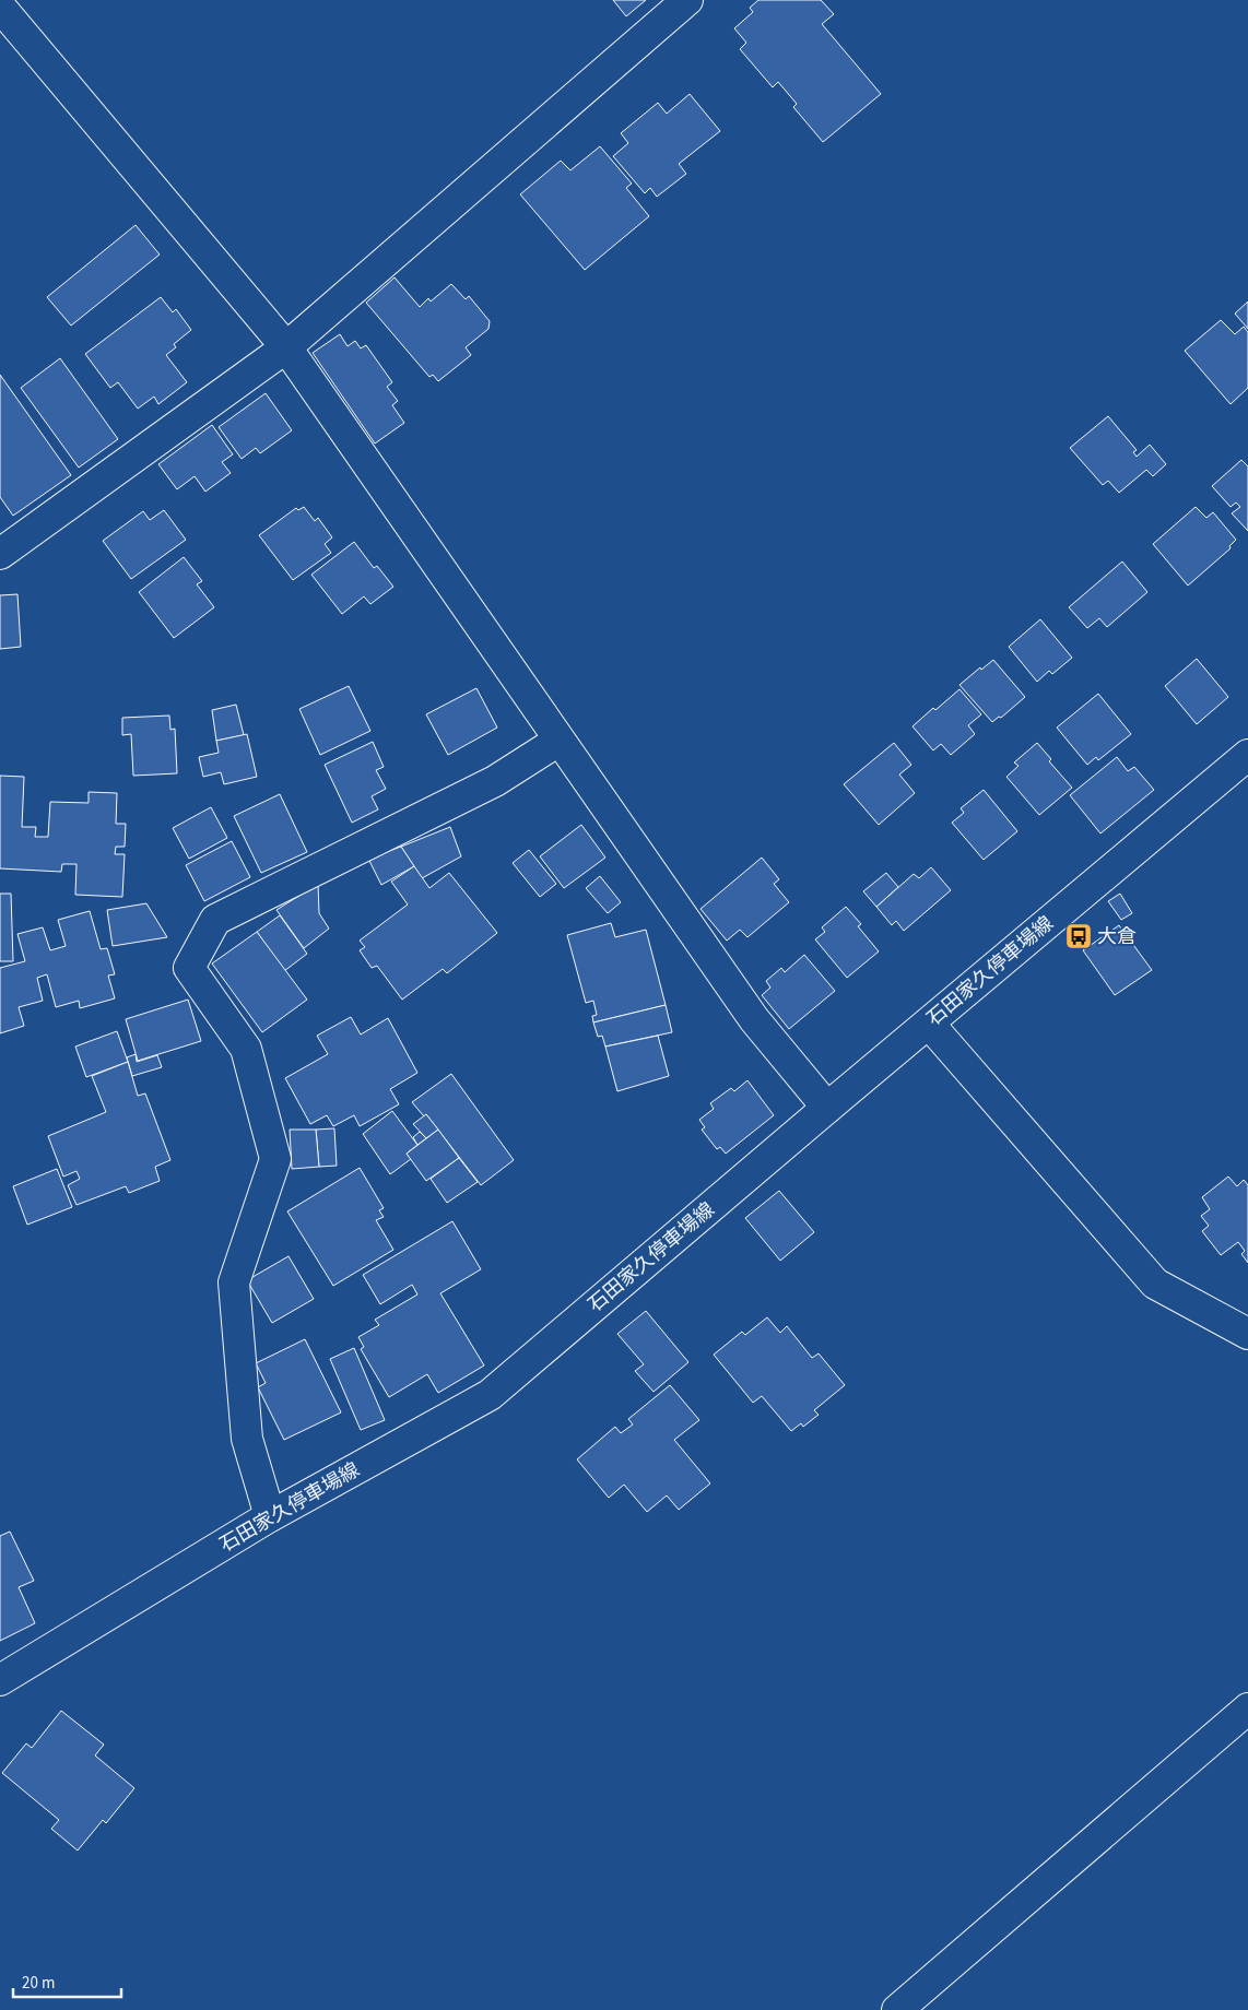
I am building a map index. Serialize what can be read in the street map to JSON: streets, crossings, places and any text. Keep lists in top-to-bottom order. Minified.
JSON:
{"streets":{"street":["石田家久停車場線"]},"places":{"bus stop":["大倉"]},"scale_bar":"20 m"}
